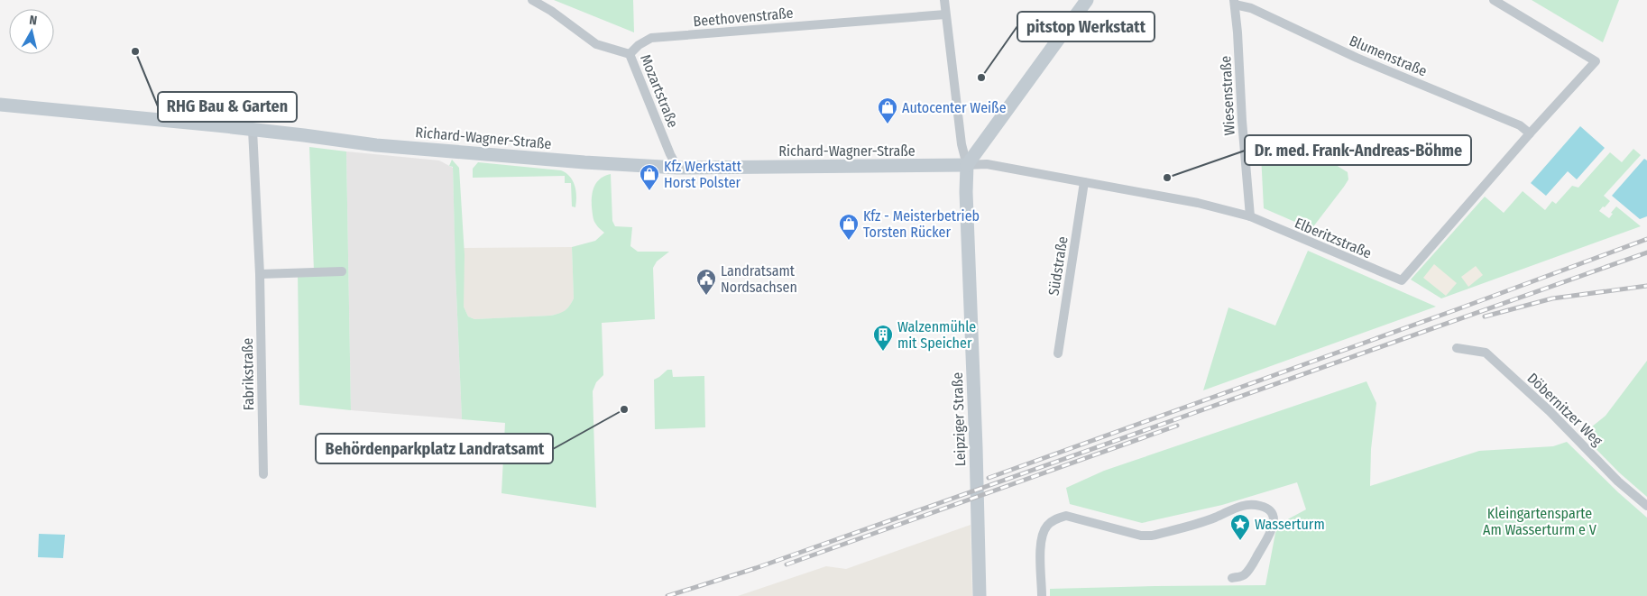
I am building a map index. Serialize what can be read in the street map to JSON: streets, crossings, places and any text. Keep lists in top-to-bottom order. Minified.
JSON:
{"streets":{"street":["Beethovenstraße","Blumenstraße","Mozartstraße","Wiesenstraße","Richard-Wagner-Straße","Elberitzstraße","Südstraße","Fabrikstraße","Döbernitzer Weg","Leipziger Straße"]},"crossings":[["Beethovenstraße","Mozartstraße"],["Beethovenstraße","Leipziger Straße"],["Blumenstraße","Wiesenstraße"],["Blumenstraße","Elberitzstraße"],["Mozartstraße","Richard-Wagner-Straße"],["Wiesenstraße","Elberitzstraße"],["Richard-Wagner-Straße","Elberitzstraße"],["Richard-Wagner-Straße","Fabrikstraße"],["Richard-Wagner-Straße","Leipziger Straße"],["Elberitzstraße","Südstraße"],["Elberitzstraße","Leipziger Straße"]],"parks":["Kleingartensparte Am Wasserturm e V"],"places":{"other":["RHG Bau & Garten","pitstop Werkstatt","Dr. med. Frank-Andreas-Böhme","Behördenparkplatz Landratsamt"],"shop":["Autocenter Weiße","Kfz Werkstatt Horst Polster","Kfz - Meisterbetrieb Torsten Rücker"],"public building":["Landratsamt Nordsachsen"],"building":["Walzenmühle mit Speicher"],"place":["Wasserturm"]},"north":"top"}
